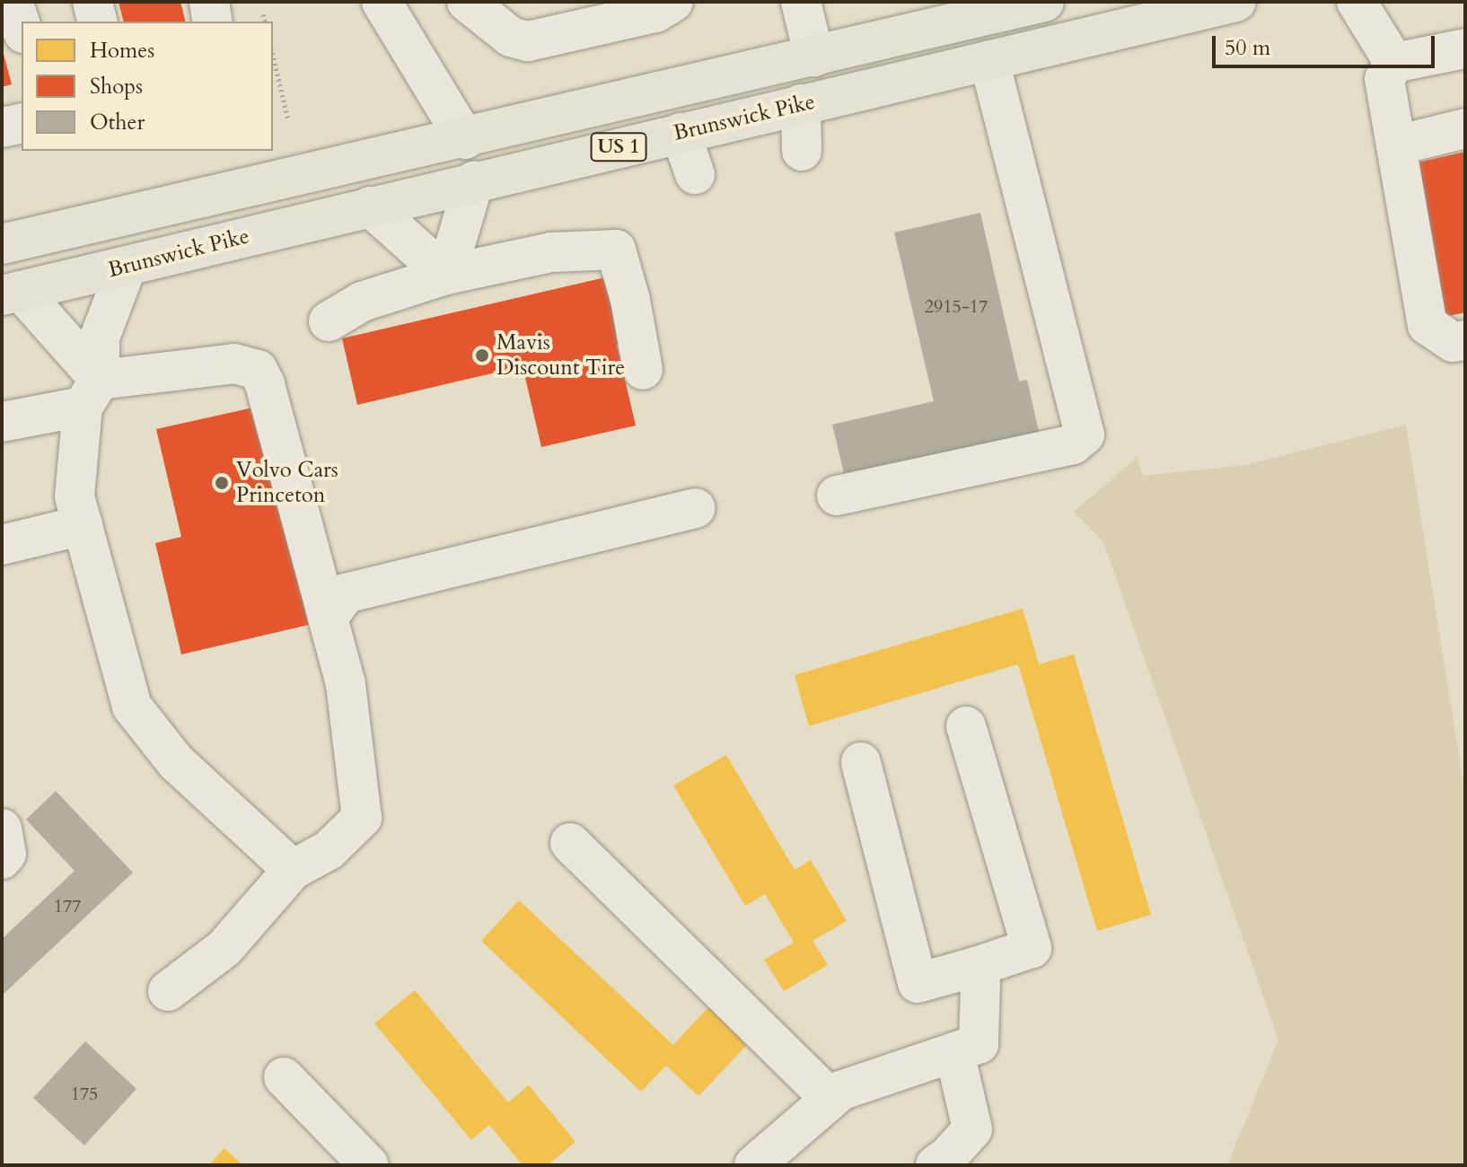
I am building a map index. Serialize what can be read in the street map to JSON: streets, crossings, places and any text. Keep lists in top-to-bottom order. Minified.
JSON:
{"streets":{"highway":["Brunswick Pike","US 1"]},"places":["Mavis Discount Tire","Volvo Cars Princeton"],"house_numbers":["2915-17","177","175"],"legend":["Homes","Shops","Other"],"scale_bar":"50 m"}
